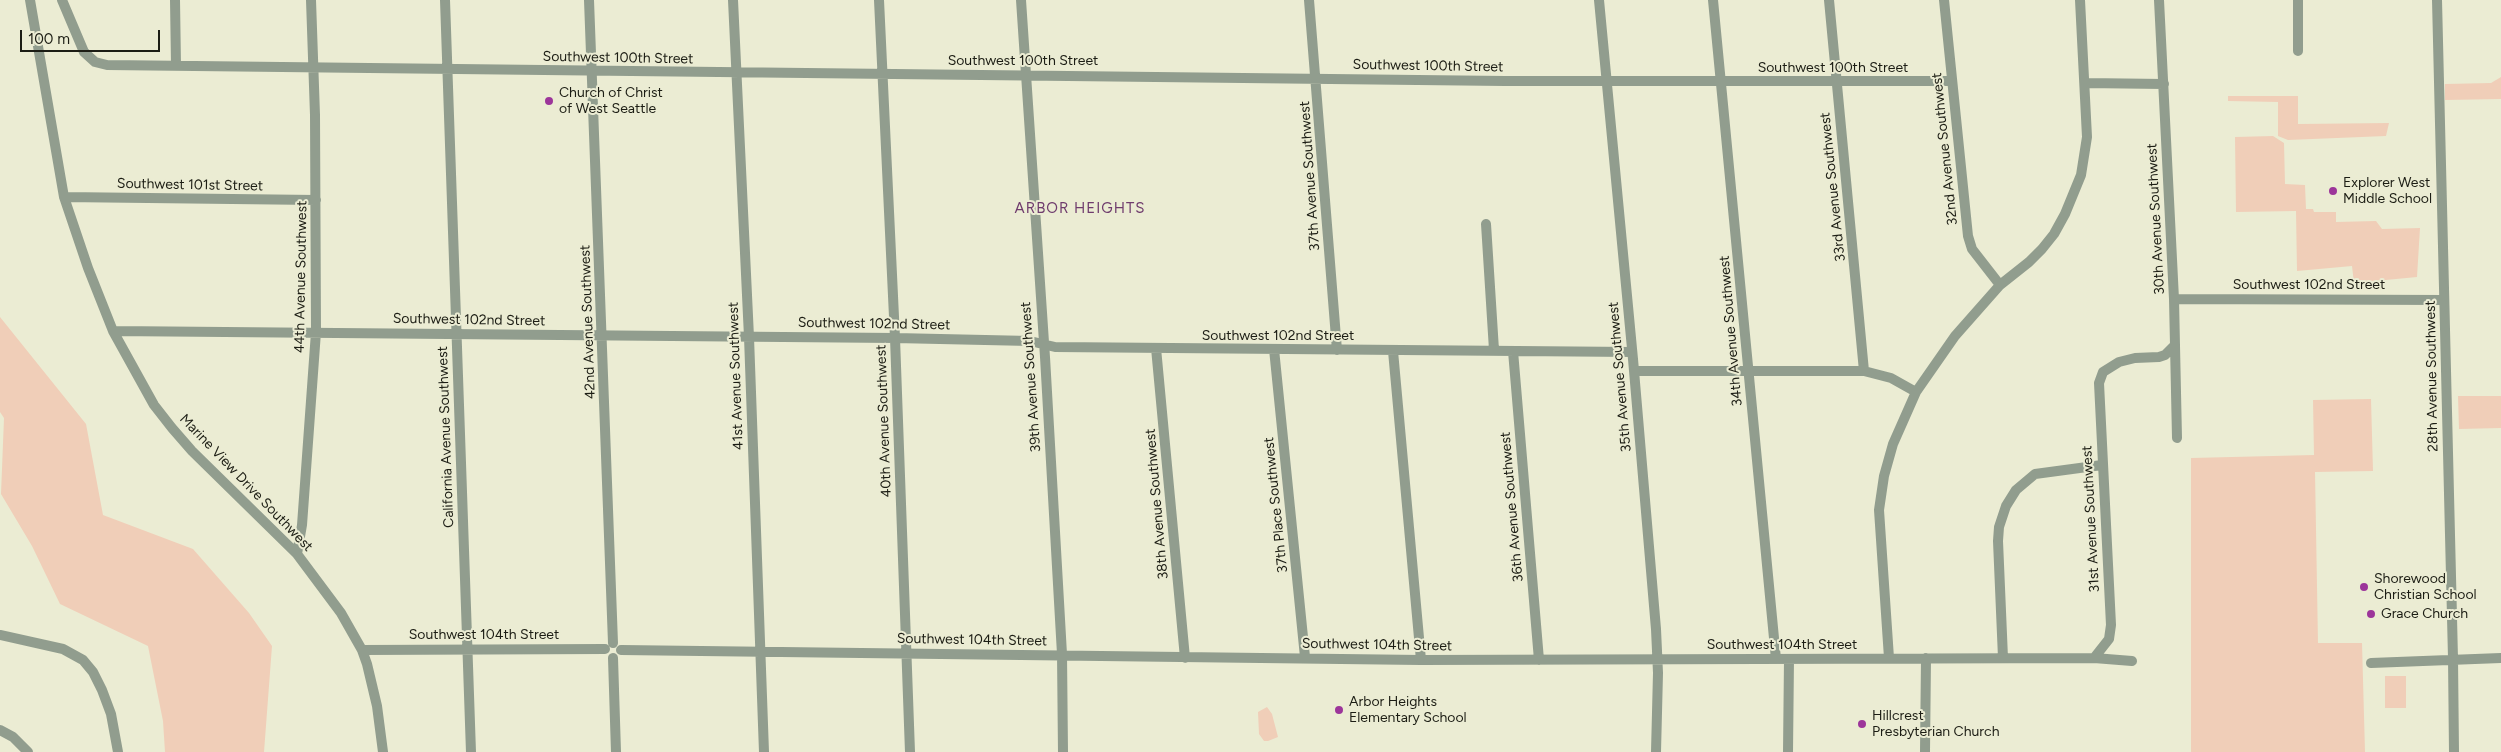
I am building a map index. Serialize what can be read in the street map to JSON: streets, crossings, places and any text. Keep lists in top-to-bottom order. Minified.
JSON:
{"streets":{"street":["Southwest 100th Street","32nd Avenue Southwest","37th Avenue Southwest","Southwest 101st Street","33rd Avenue Southwest","30th Avenue Southwest","44th Avenue Southwest","Southwest 102nd Street","42nd Avenue Southwest","34th Avenue Southwest","41st Avenue Southwest","28th Avenue Southwest","39th Avenue Southwest","35th Avenue Southwest","40th Avenue Southwest","California Avenue Southwest","Marine View Drive Southwest","38th Avenue Southwest","37th Place Southwest","36th Avenue Southwest","31st Avenue Southwest","Southwest 104th Street"]},"crossings":[["Southwest 100th Street","32nd Avenue Southwest"],["Southwest 100th Street","37th Avenue Southwest"],["Southwest 100th Street","33rd Avenue Southwest"],["Southwest 100th Street","44th Avenue Southwest"],["Southwest 100th Street","42nd Avenue Southwest"],["Southwest 100th Street","34th Avenue Southwest"],["Southwest 100th Street","41st Avenue Southwest"],["Southwest 100th Street","39th Avenue Southwest"],["Southwest 100th Street","35th Avenue Southwest"],["Southwest 100th Street","40th Avenue Southwest"],["Southwest 100th Street","California Avenue Southwest"],["37th Avenue Southwest","Southwest 102nd Street"],["Southwest 101st Street","44th Avenue Southwest"],["Southwest 101st Street","Marine View Drive Southwest"],["30th Avenue Southwest","Southwest 102nd Street"],["30th Avenue Southwest","31st Avenue Southwest"],["44th Avenue Southwest","Southwest 102nd Street"],["44th Avenue Southwest","Marine View Drive Southwest"],["Southwest 102nd Street","42nd Avenue Southwest"],["Southwest 102nd Street","41st Avenue Southwest"],["Southwest 102nd Street","28th Avenue Southwest"],["Southwest 102nd Street","39th Avenue Southwest"],["Southwest 102nd Street","35th Avenue Southwest"],["Southwest 102nd Street","40th Avenue Southwest"],["Southwest 102nd Street","California Avenue Southwest"],["Southwest 102nd Street","Marine View Drive Southwest"],["Southwest 102nd Street","38th Avenue Southwest"],["Southwest 102nd Street","37th Place Southwest"],["Southwest 102nd Street","36th Avenue Southwest"],["42nd Avenue Southwest","Southwest 104th Street"],["34th Avenue Southwest","Southwest 104th Street"],["41st Avenue Southwest","Southwest 104th Street"],["39th Avenue Southwest","Southwest 104th Street"],["35th Avenue Southwest","Southwest 104th Street"],["40th Avenue Southwest","Southwest 104th Street"],["California Avenue Southwest","Southwest 104th Street"],["Marine View Drive Southwest","Southwest 104th Street"],["38th Avenue Southwest","Southwest 104th Street"],["37th Place Southwest","Southwest 104th Street"],["36th Avenue Southwest","Southwest 104th Street"],["31st Avenue Southwest","Southwest 104th Street"]],"districts":["ARBOR HEIGHTS"],"places":["Church of Christ of West Seattle","Explorer West Middle School","Shorewood Christian School","Grace Church","Arbor Heights Elementary School","Hillcrest Presbyterian Church"],"scale_bar":"100 m"}
